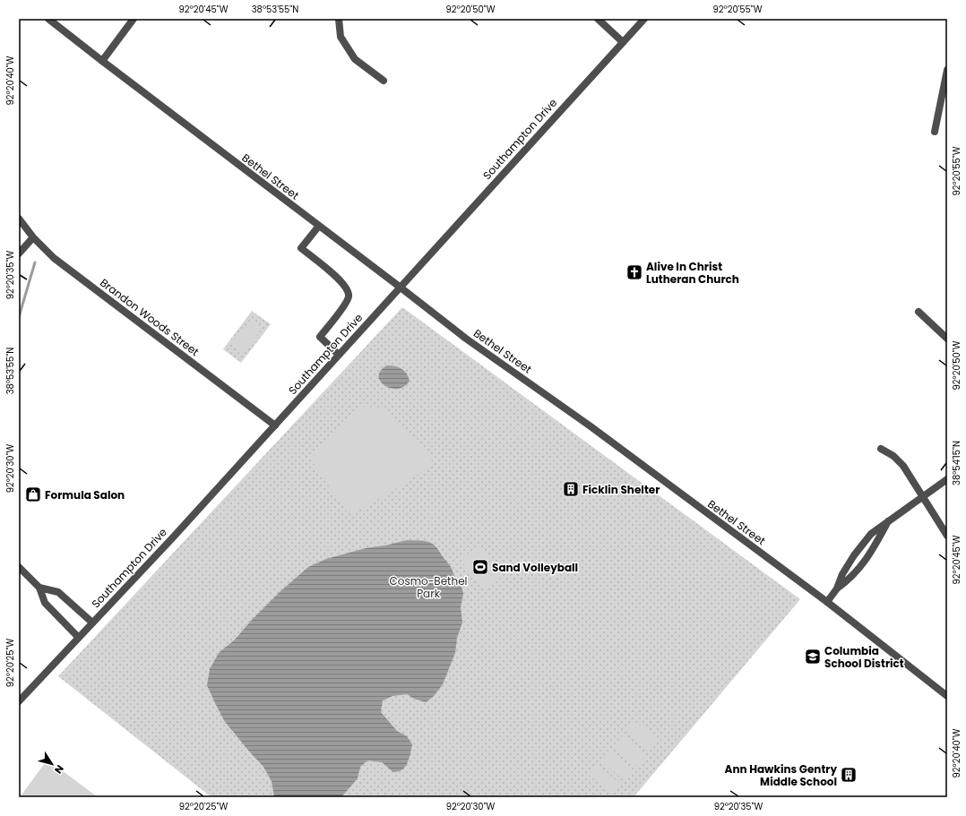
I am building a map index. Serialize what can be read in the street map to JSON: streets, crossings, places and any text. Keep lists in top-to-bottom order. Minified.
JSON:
{"streets":{"street":["Southampton Drive","Bethel Street","Brandon Woods Street"]},"crossings":[["Southampton Drive","Bethel Street"],["Southampton Drive","Brandon Woods Street"]],"parks":["Cosmo-Bethel Park"],"places":{"church":["Alive In Christ Lutheran Church"],"building":["Ficklin Shelter","Ann Hawkins Gentry Middle School"],"shop":["Formula Salon"],"sports":["Sand Volleyball"],"school or university":["Columbia School District"]},"north":"bottom right","coordinates":["92°20'45\"W","38°53'55\"N","92°20'50\"W","92°20'55\"W","92°20'40\"W","92°20'35\"W","38°54'15\"N","92°20'30\"W","92°20'25\"W"]}
